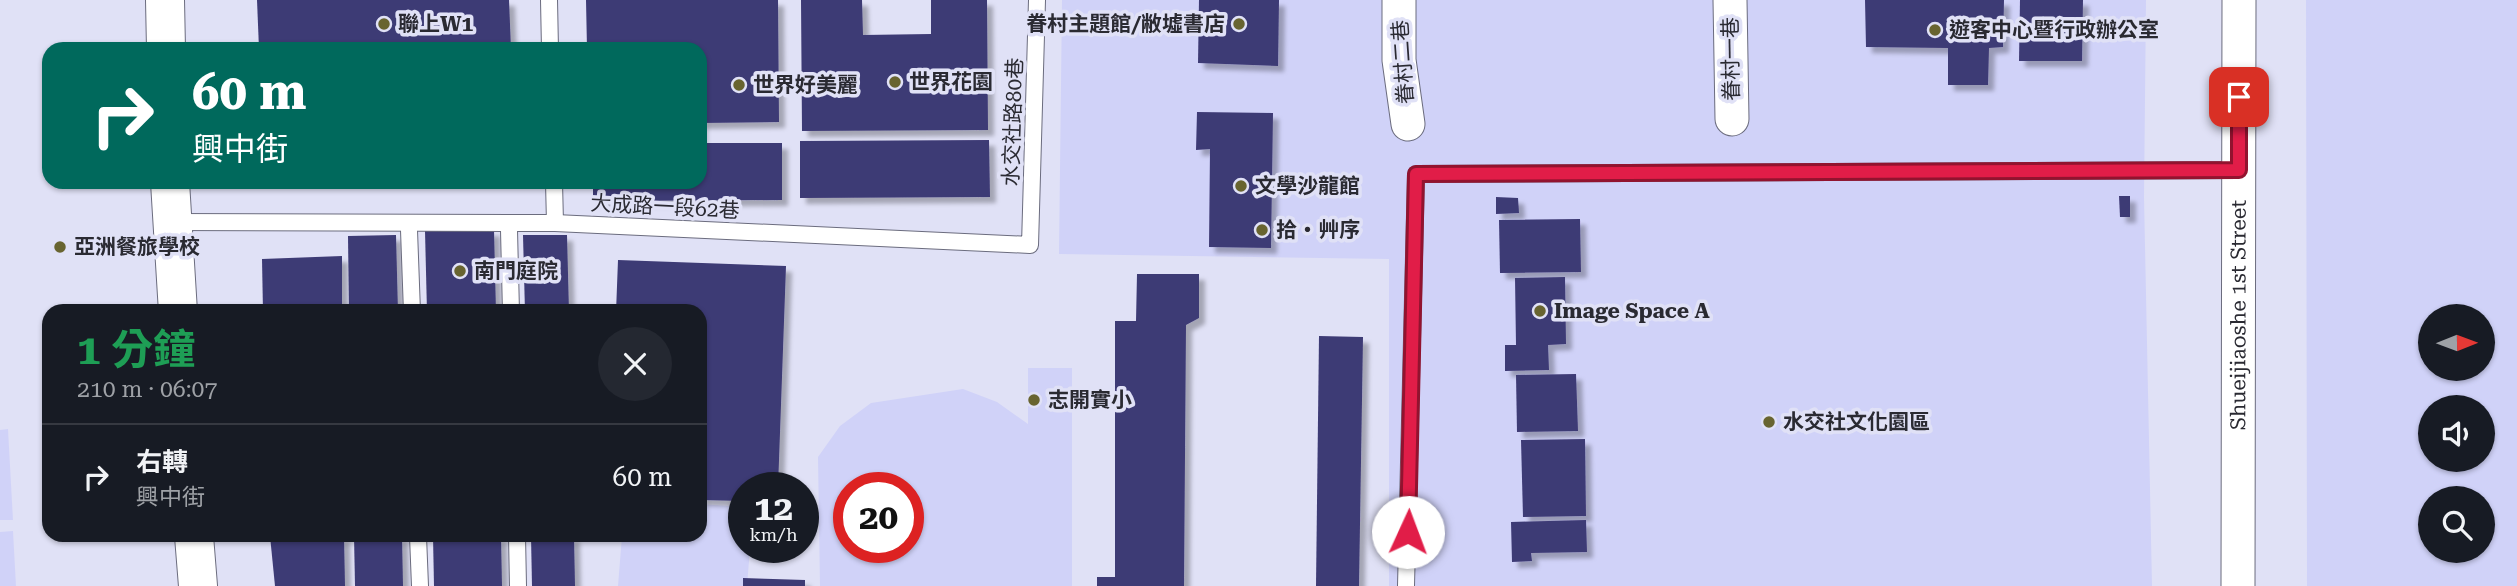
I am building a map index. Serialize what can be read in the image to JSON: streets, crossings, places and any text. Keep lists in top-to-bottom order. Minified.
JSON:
{"streets":{"street":["眷村一巷","眷村二巷","Shueijiaoshe 1st Street"],"lane":["水交社路80巷","大成路一段62巷"]},"crossings":[["水交社路80巷","大成路一段62巷"]],"places":["聯上W1","眷村主題館/敝墟書店","遊客中心暨行政辦公室","世界花園","世界好美麗","文學沙龍館","拾・艸序","亞洲餐旅學校","南門庭院","Image Space A","志開實小","水交社文化園區"],"north":"right","page":{"turn":["60 m","興中街"],"heading":["1 分鐘","210 m · 06:07"],"list":[{"name":"右轉","note":"興中街","value":"60 m"}],"speed":"12 km/h","limit":"20"}}
